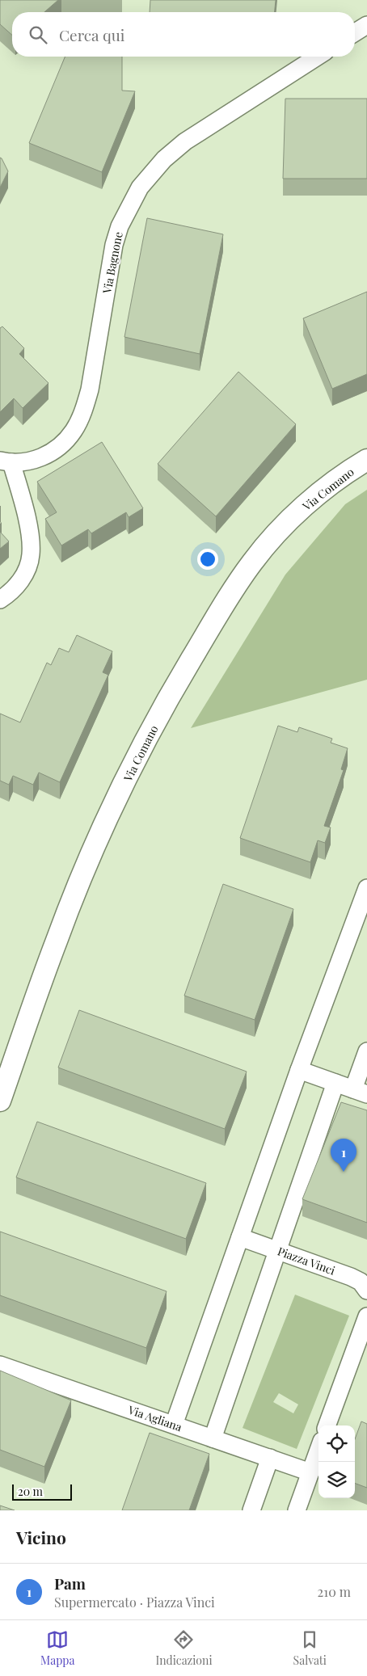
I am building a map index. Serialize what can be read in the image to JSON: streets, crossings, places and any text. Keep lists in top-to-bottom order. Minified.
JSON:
{"streets":{"street":["Via Bagnone","Via Comano","Piazza Vinci","Via Agliana"]},"scale_bar":"20 m","page":{"search":"Cerca qui","pins":"1","scale":"20 m","heading":"Vicino","list":[{"mark":"1","name":"Pam","note":"Supermercato · Piazza Vinci","value":"210 m"}],"nav":["Mappa","Indicazioni","Salvati"]}}
